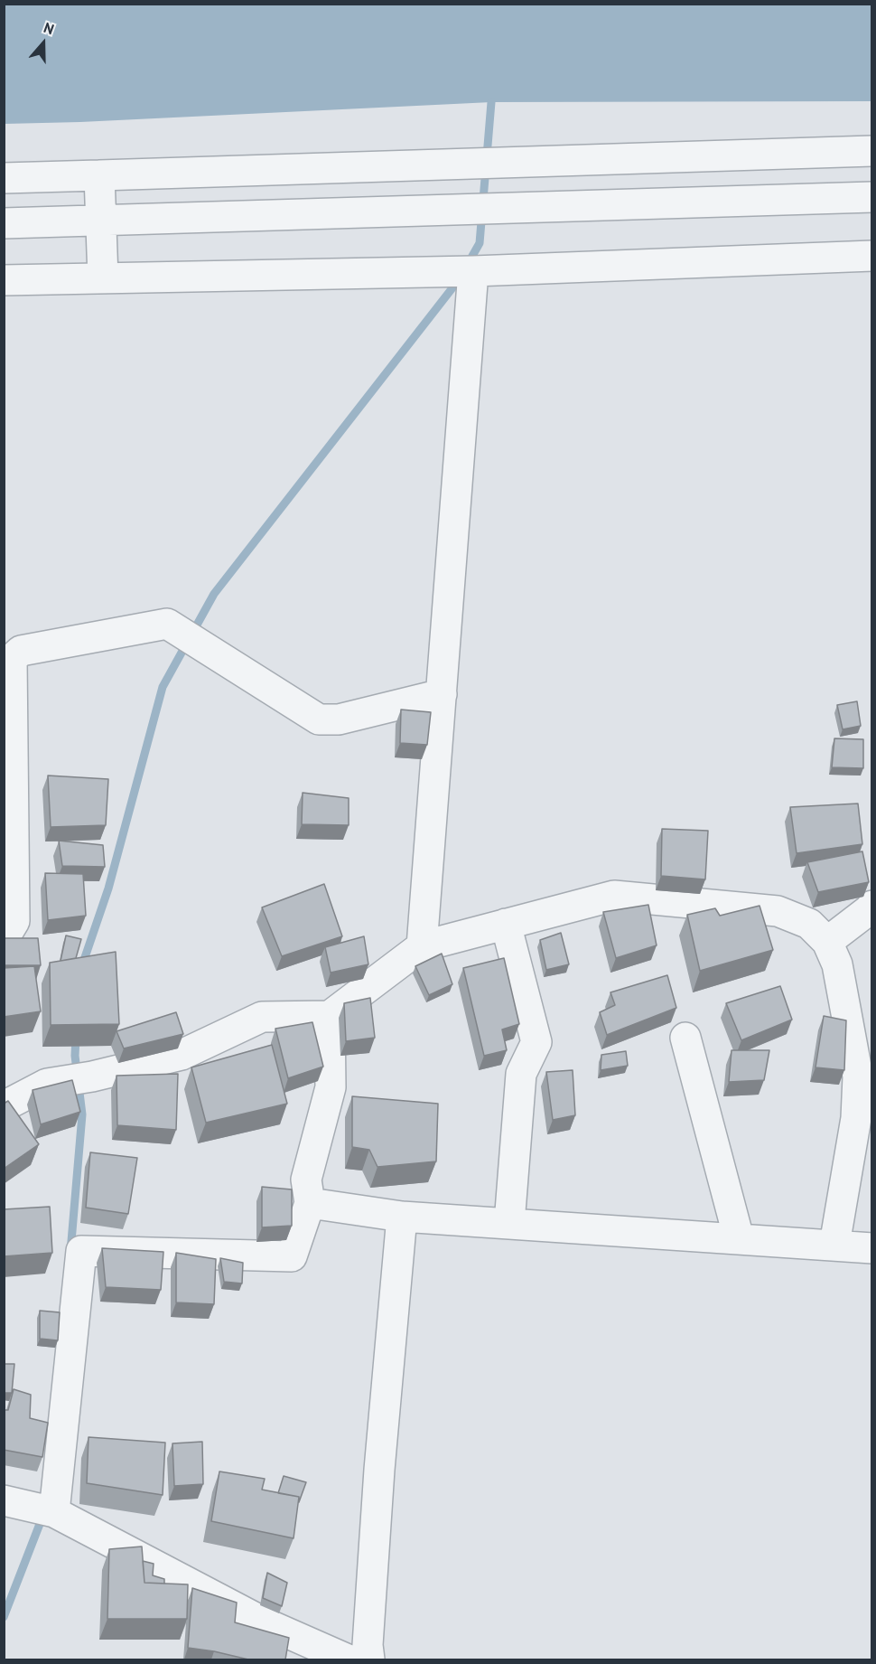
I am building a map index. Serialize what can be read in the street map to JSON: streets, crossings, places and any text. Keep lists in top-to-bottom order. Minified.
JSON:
{"north":"top"}
